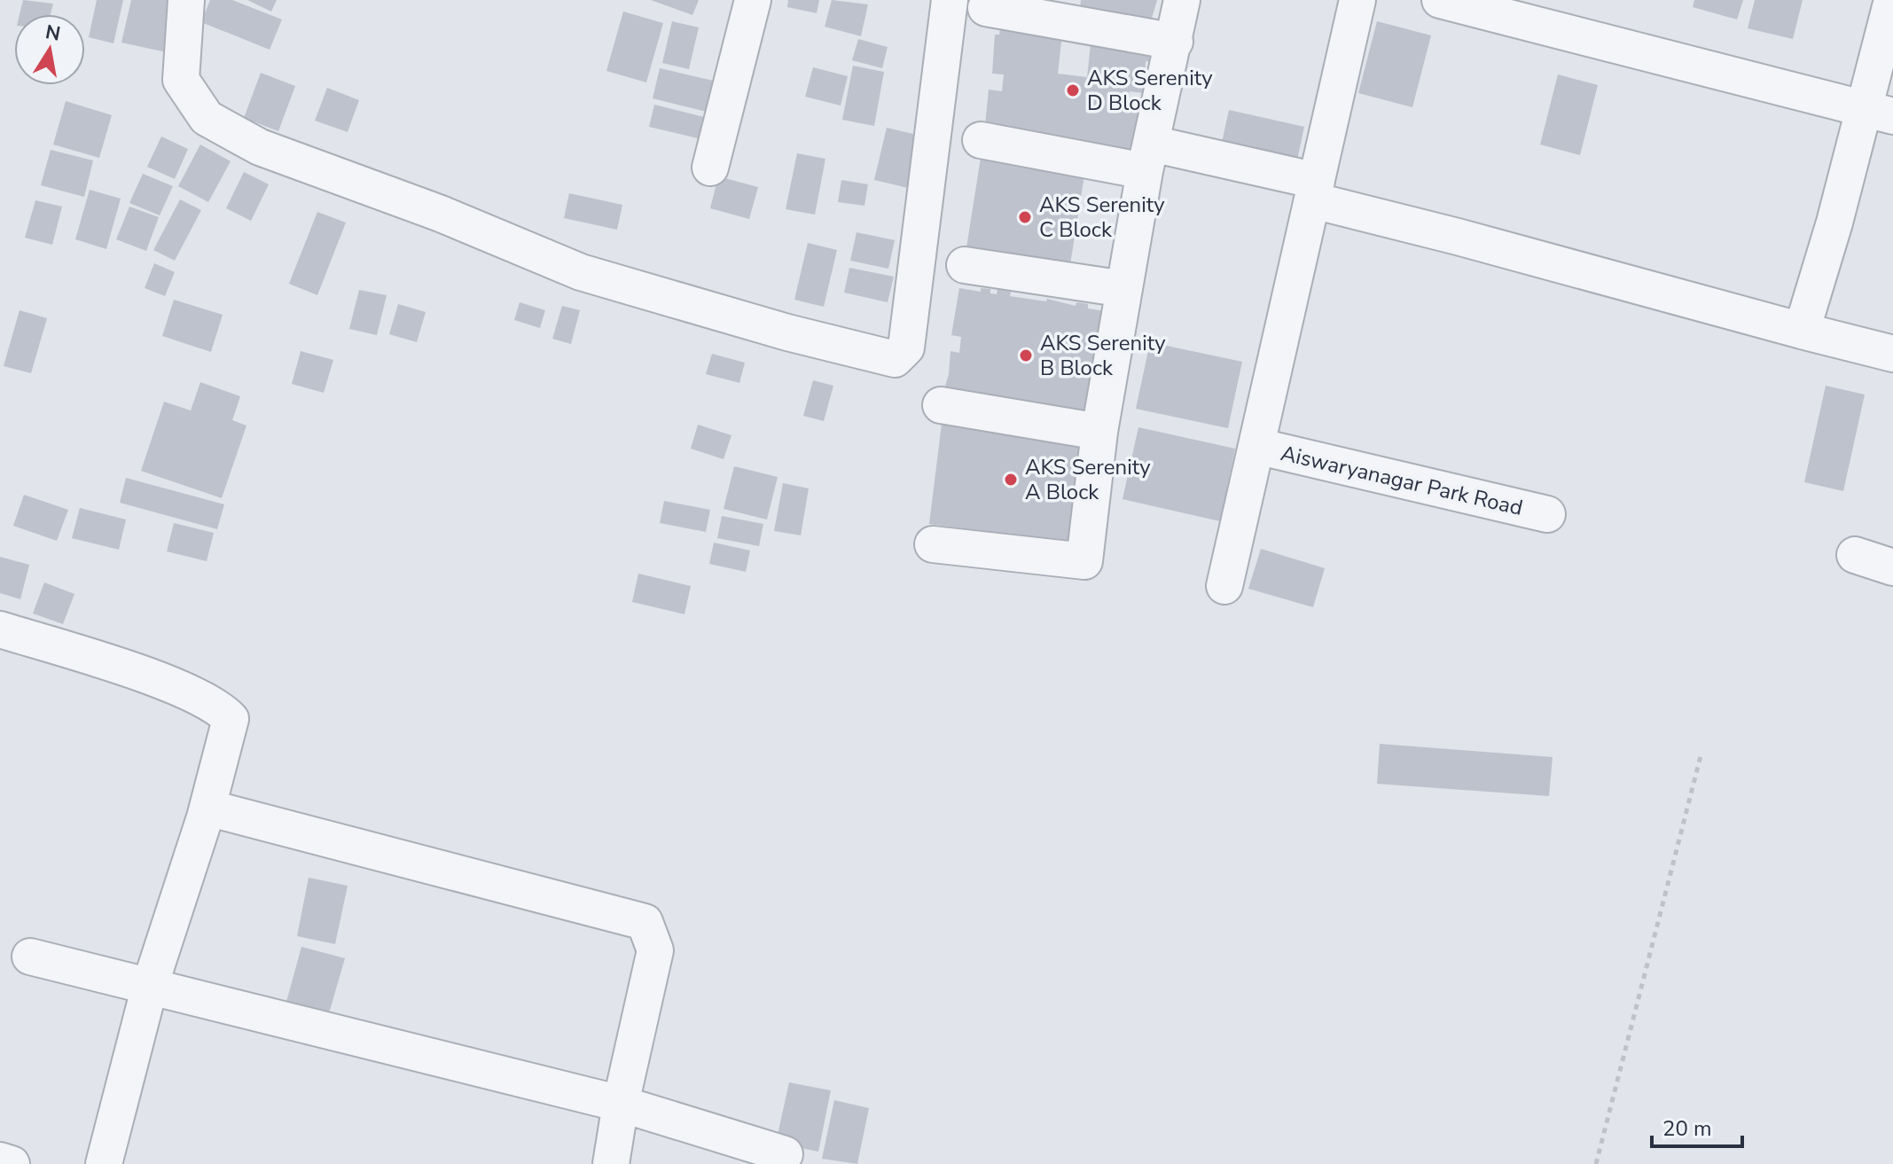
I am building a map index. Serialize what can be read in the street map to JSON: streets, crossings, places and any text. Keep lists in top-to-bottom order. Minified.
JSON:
{"streets":{"street":["Aiswaryanagar Park Road"]},"places":["AKS Serenity D Block","AKS Serenity C Block","AKS Serenity B Block","AKS Serenity A Block"],"scale_bar":"20 m","north":"top"}
